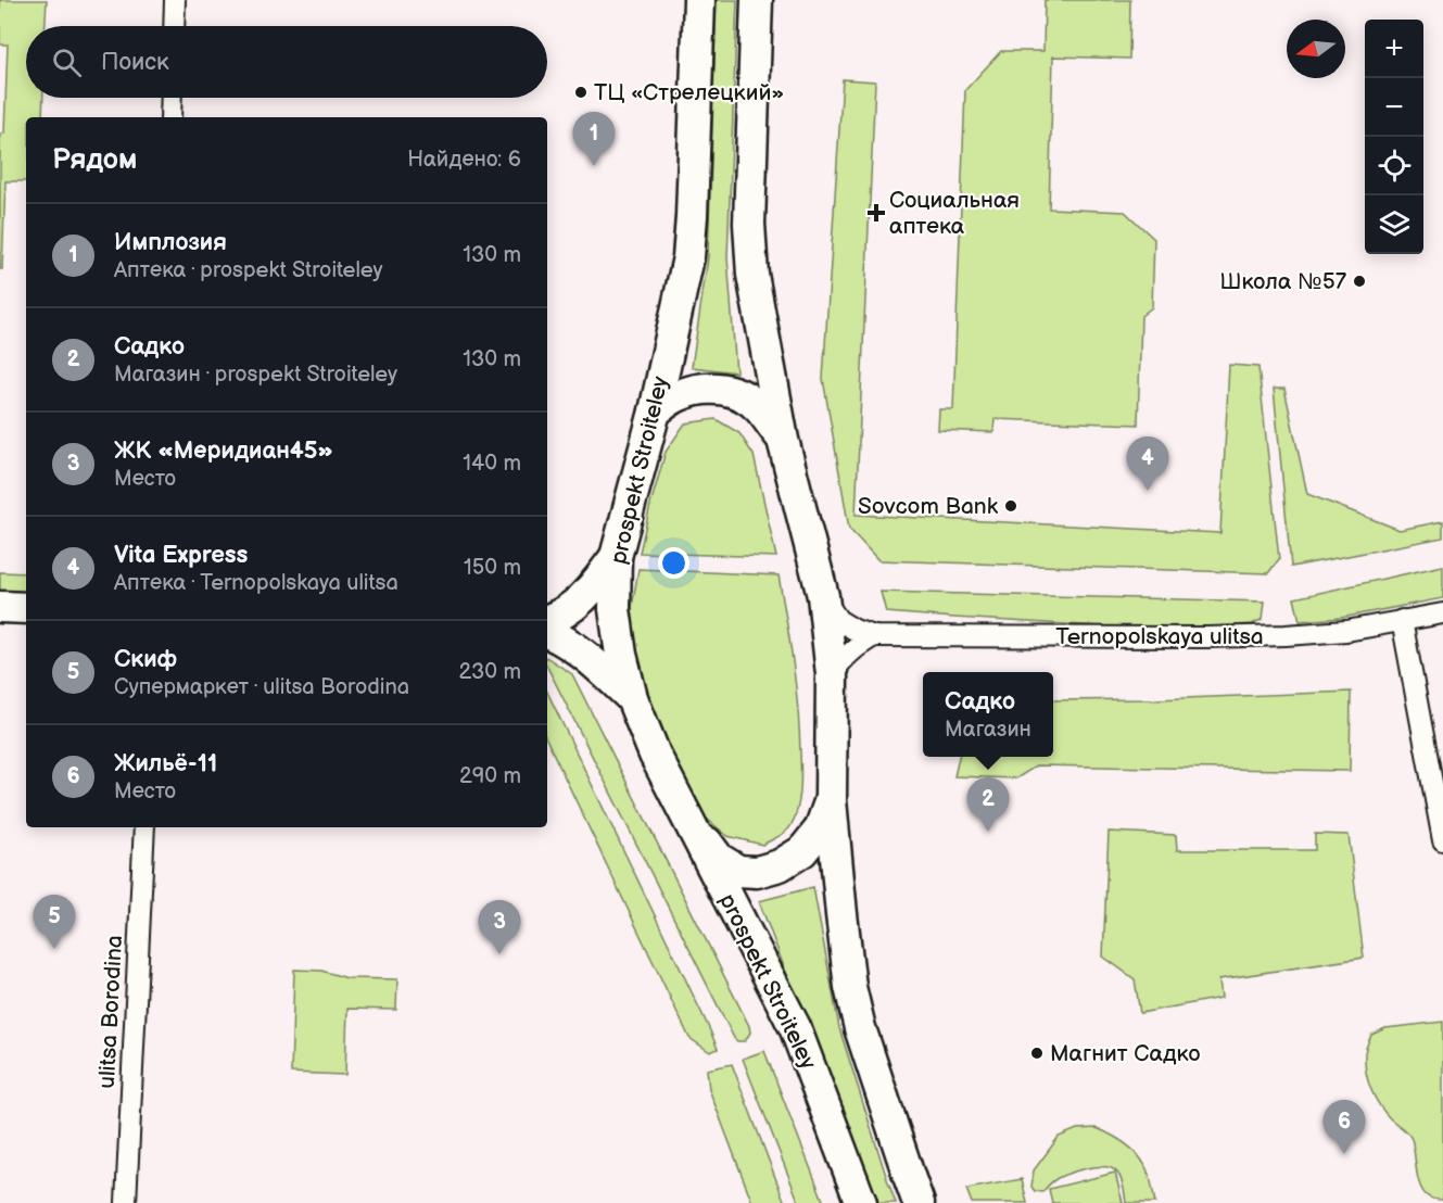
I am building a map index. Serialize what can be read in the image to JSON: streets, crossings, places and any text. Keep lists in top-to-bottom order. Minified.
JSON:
{"streets":{"main road":["prospekt Stroiteley"],"street":["Ternopolskaya ulitsa","ulitsa Borodina"]},"places":{"other":["ТЦ «Стрелецкий»","Школа №57","Sovcom Bank","Магнит Садко"],"health":["Социальная аптека"]},"north":"left","page":{"map_buttons":["+","−"],"search":"Поиск","pins":["1","4","2","5","3","6"],"heading":["Рядом","Найдено: 6"],"list":[{"mark":"1","name":"Имплозия","note":"Аптека · prospekt Stroiteley","value":"130 m"},{"mark":"2","name":"Садко","note":"Магазин · prospekt Stroiteley","value":"130 m"},{"mark":"3","name":"ЖК «Меридиан45»","note":"Место","value":"140 m"},{"mark":"4","name":"Vita Express","note":"Аптека · Ternopolskaya ulitsa","value":"150 m"},{"mark":"5","name":"Скиф","note":"Супермаркет · ulitsa Borodina","value":"230 m"},{"mark":"6","name":"Жильё-11","note":"Место","value":"290 m"}],"popup":["Садко","Магазин"]}}
